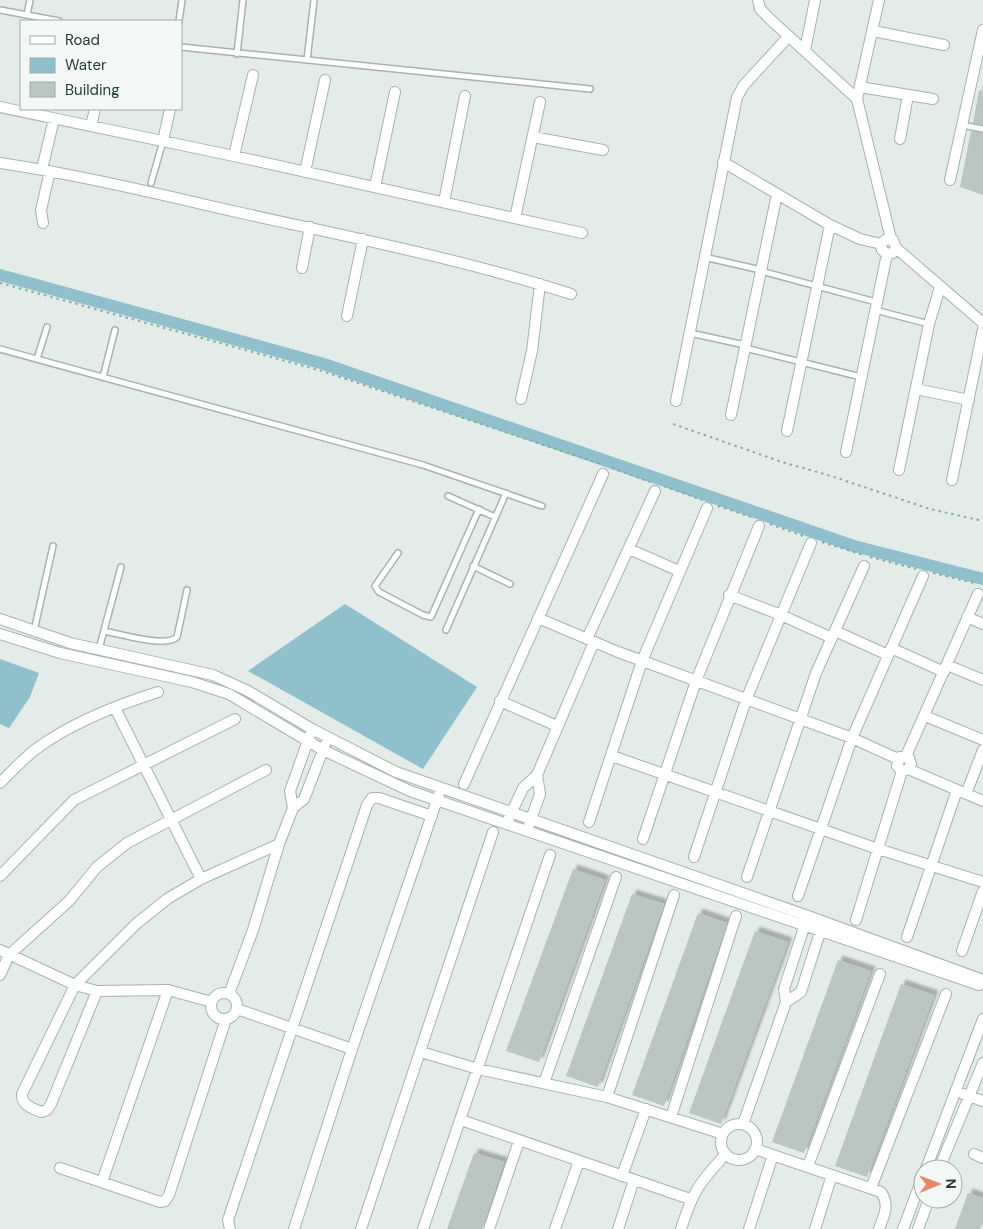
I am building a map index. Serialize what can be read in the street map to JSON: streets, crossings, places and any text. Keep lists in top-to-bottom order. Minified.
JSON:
{"legend":["Road","Water","Building"],"north":"right"}
